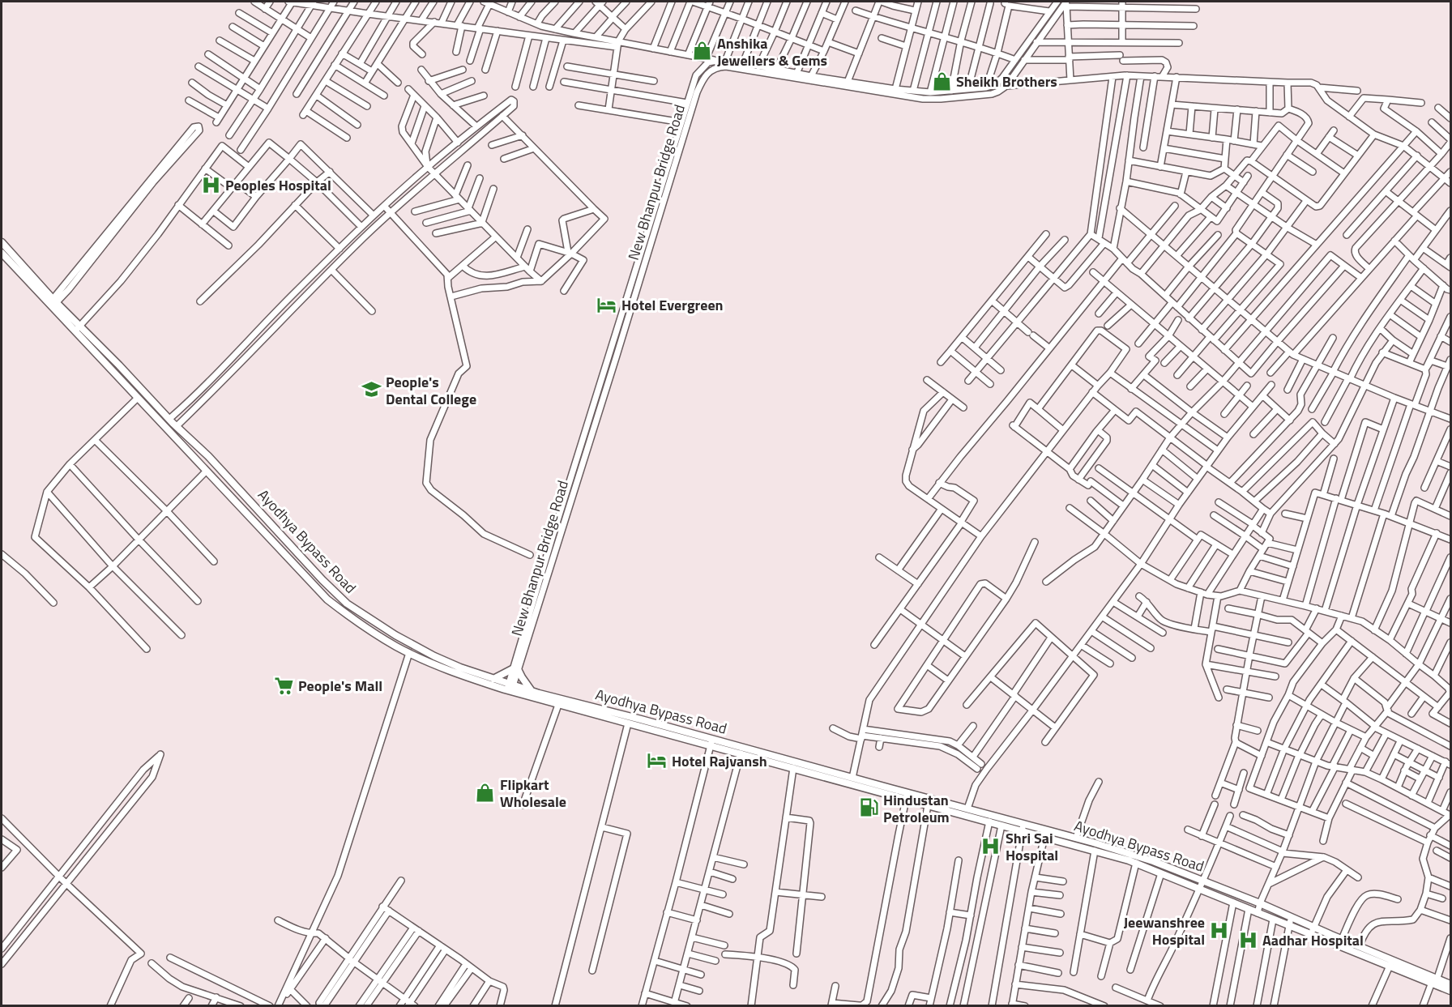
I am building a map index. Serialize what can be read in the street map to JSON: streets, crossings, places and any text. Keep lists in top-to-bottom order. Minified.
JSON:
{"streets":{"main road":["Ayodhya Bypass Road"],"street":["New Bhanpur Bridge Road"]},"crossings":[["New Bhanpur Bridge Road","Ayodhya Bypass Road"]],"places":{"shop":["Anshika Jewellers & Gems","Sheikh Brothers","Flipkart Wholesale"],"hospital":["Peoples Hospital","Shri Sai Hospital","Jeewanshree Hospital","Aadhar Hospital"],"hotel":["Hotel Evergreen","Hotel Rajvansh"],"school or university":["People's Dental College"],"supermarket":["People's Mall"],"fuel station":["Hindustan Petroleum"]}}
